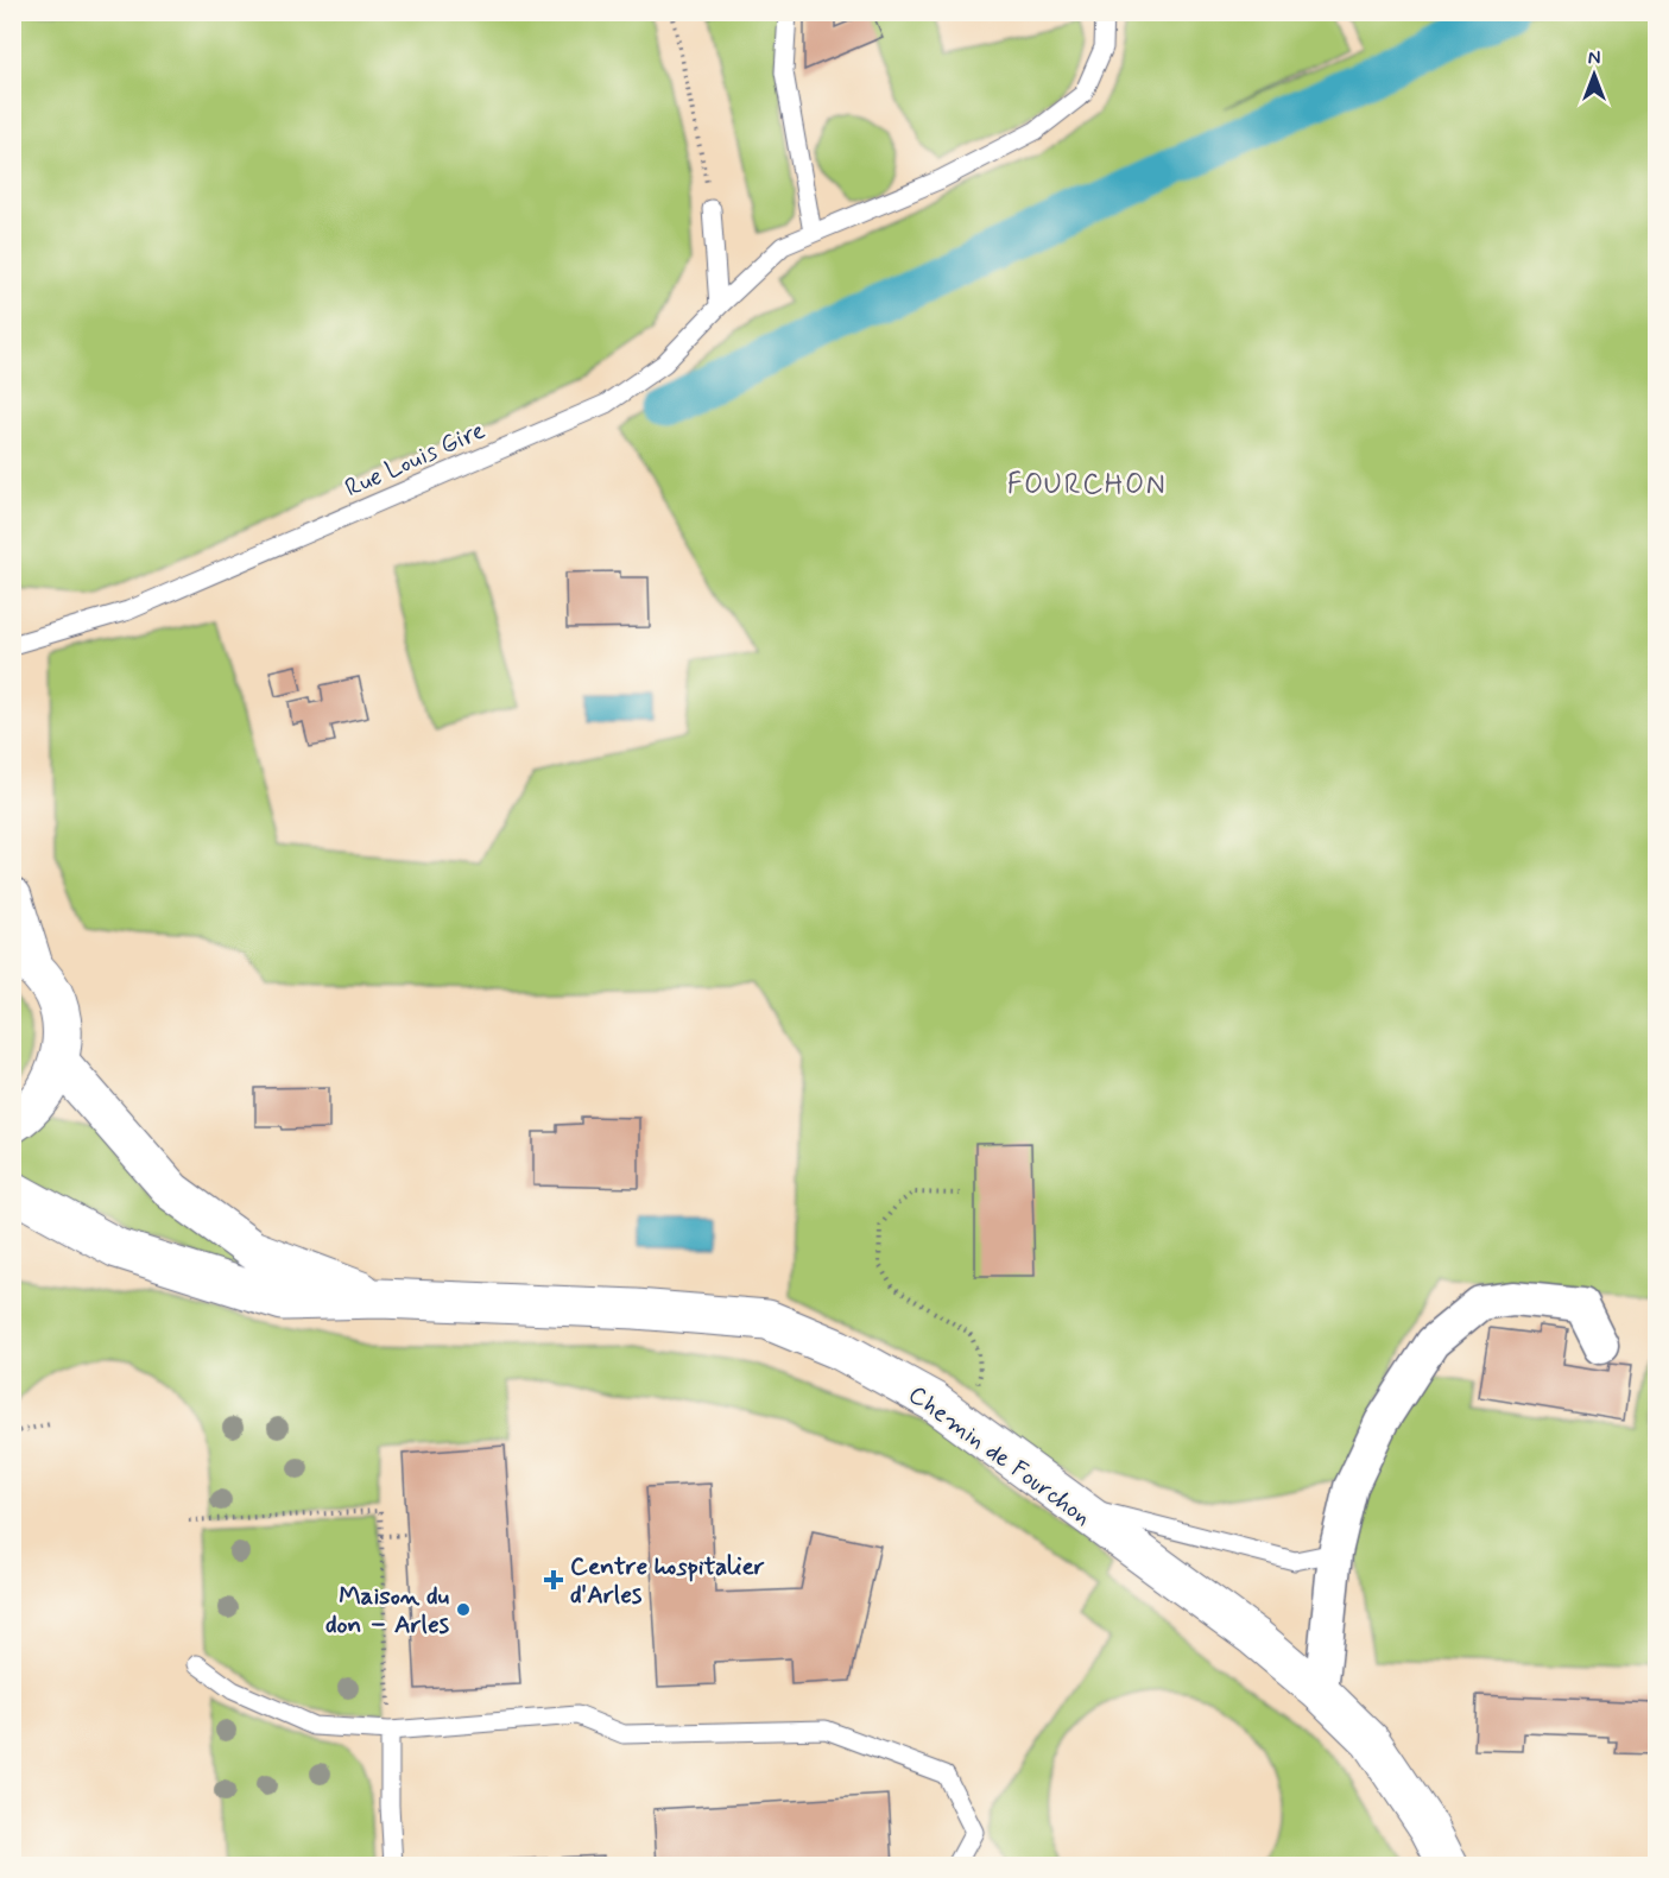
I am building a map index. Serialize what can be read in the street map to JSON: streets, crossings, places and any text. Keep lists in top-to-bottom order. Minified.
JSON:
{"streets":{"street":["Chemin de Fourchon"],"lane":["Rue Louis Gire"]},"districts":["FOURCHON"],"places":{"health":["Centre hospitalier d'Arles"],"other":["Maison du don – Arles"]},"north":"top"}
